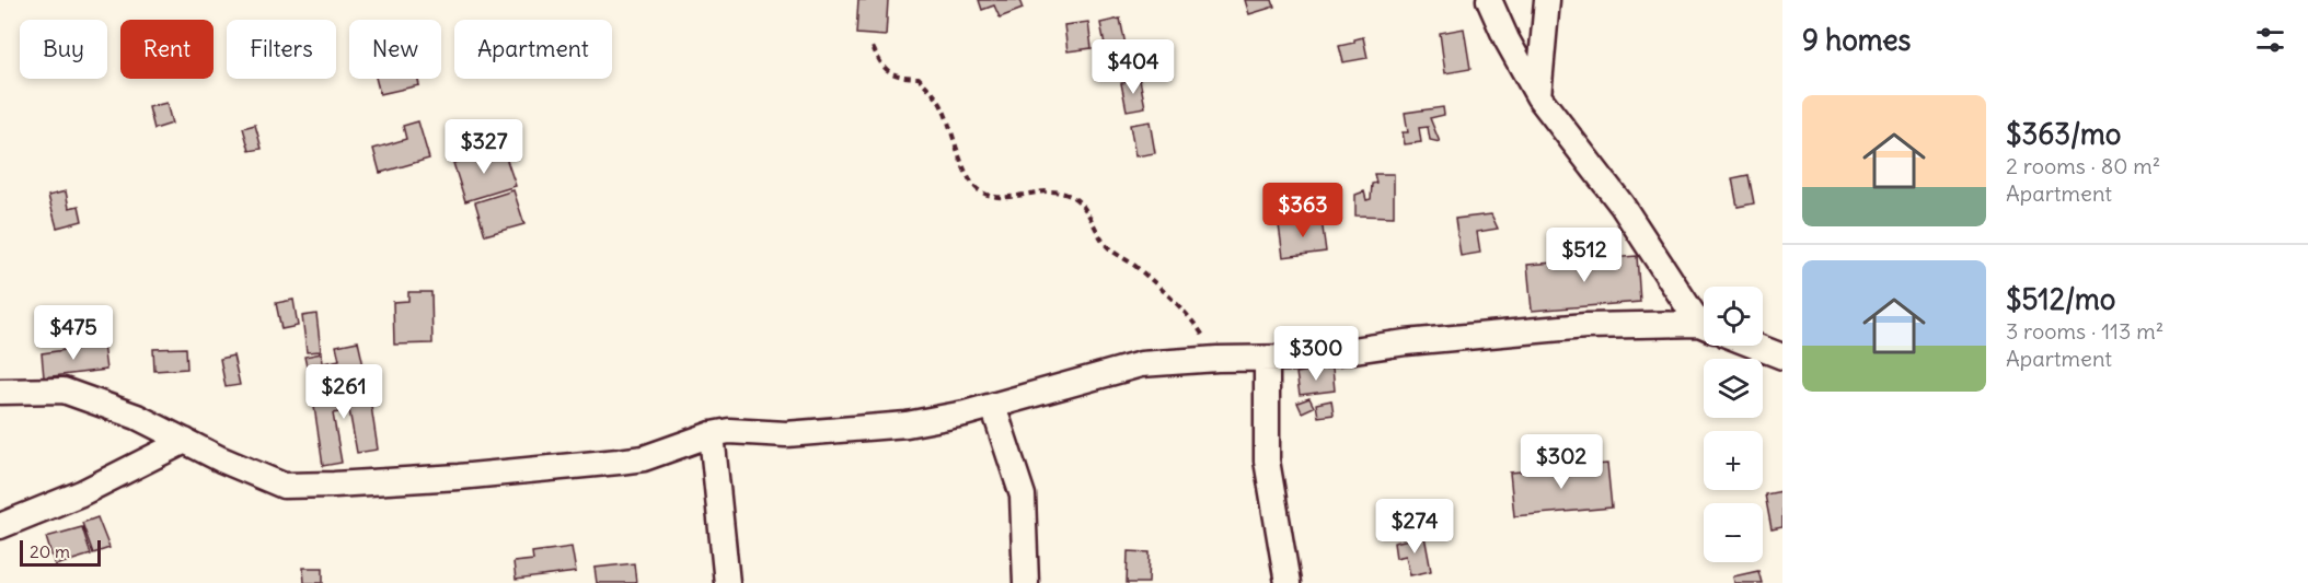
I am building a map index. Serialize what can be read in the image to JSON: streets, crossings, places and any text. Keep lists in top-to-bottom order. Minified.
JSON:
{"scale_bar":"20 m","page":{"heading":"9 homes","chip":["Buy","Rent","Filters","New","Apartment"],"price":["$404","$327","$363","$512","$475","$300","$261","$302","$274"],"list":[{"name":"$363/mo","note":"2 rooms · 80 m² · Apartment"},{"name":"$512/mo","note":"3 rooms · 113 m² · Apartment"}],"map_buttons":["+","−"],"scale":"20 m"}}
